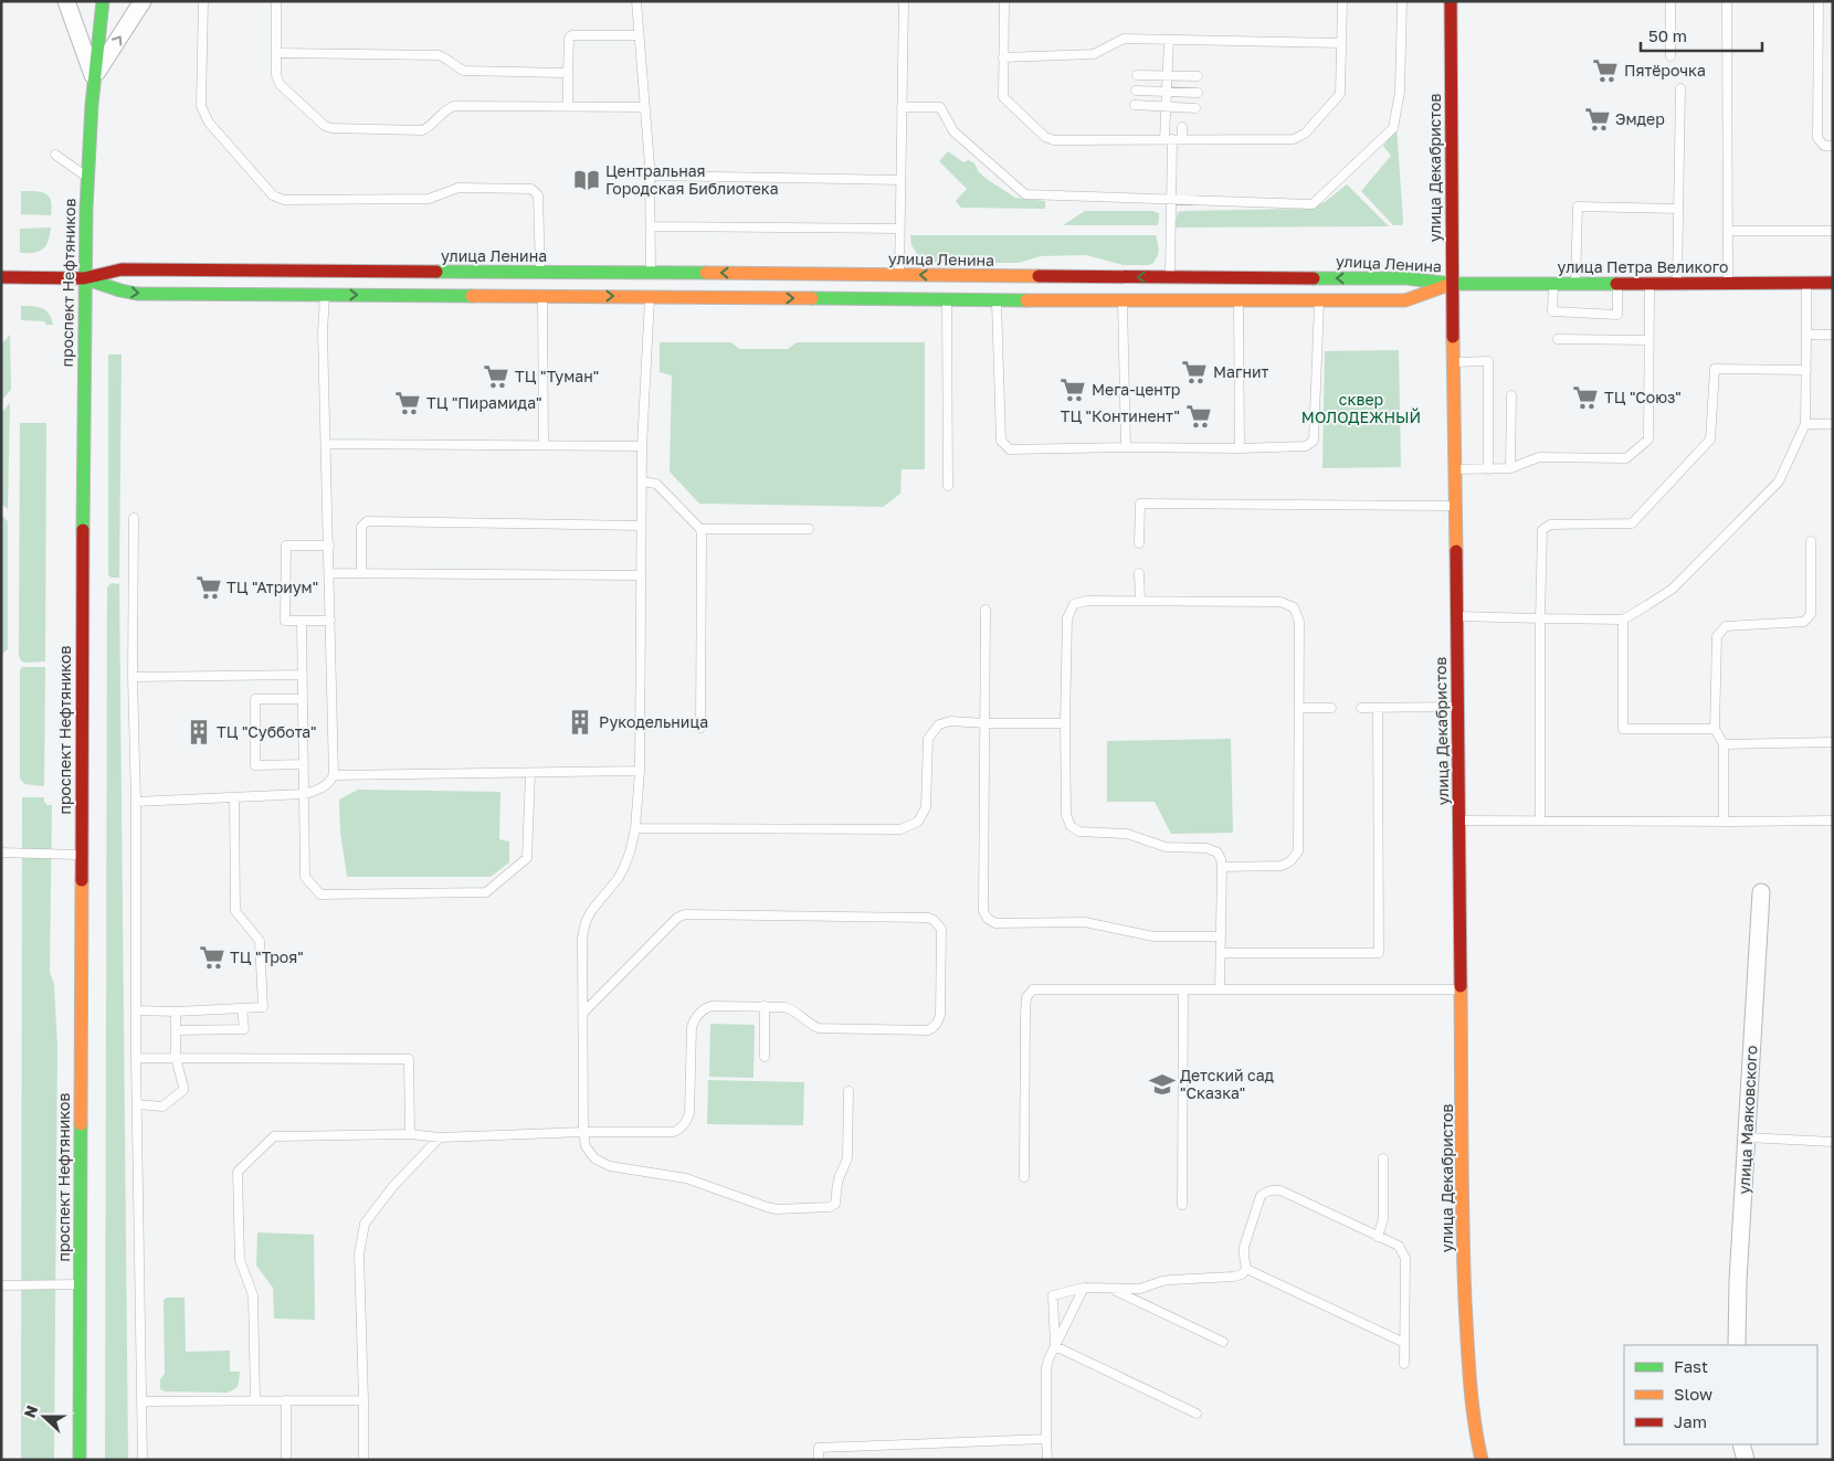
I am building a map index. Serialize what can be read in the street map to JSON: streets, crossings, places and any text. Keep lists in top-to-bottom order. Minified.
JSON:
{"streets":{"main road":["улица Декабристов","улица Ленина","улица Петра Великого","проспект Нефтяников"],"street":["улица Маяковского"]},"crossings":[["улица Декабристов","улица Ленина"],["улица Декабристов","улица Петра Великого"],["улица Ленина","улица Петра Великого"],["улица Ленина","проспект Нефтяников"]],"parks":["сквер МОЛОДЕЖНЫЙ"],"places":{"supermarket":["Пятёрочка","Эмдер","Магнит","ТЦ \"Туман\"","Мега-центр","ТЦ \"Союз\"","ТЦ \"Пирамида\"","ТЦ \"Континент\"","ТЦ \"Атриум\"","ТЦ \"Троя\""],"library":["Центральная Городская Библиотека"],"building":["Рукодельница","ТЦ \"Суббота\""],"school or university":["Детский сад \"Сказка\""]},"legend":["Fast","Slow","Jam"],"scale_bar":"50 m","north":"left"}
